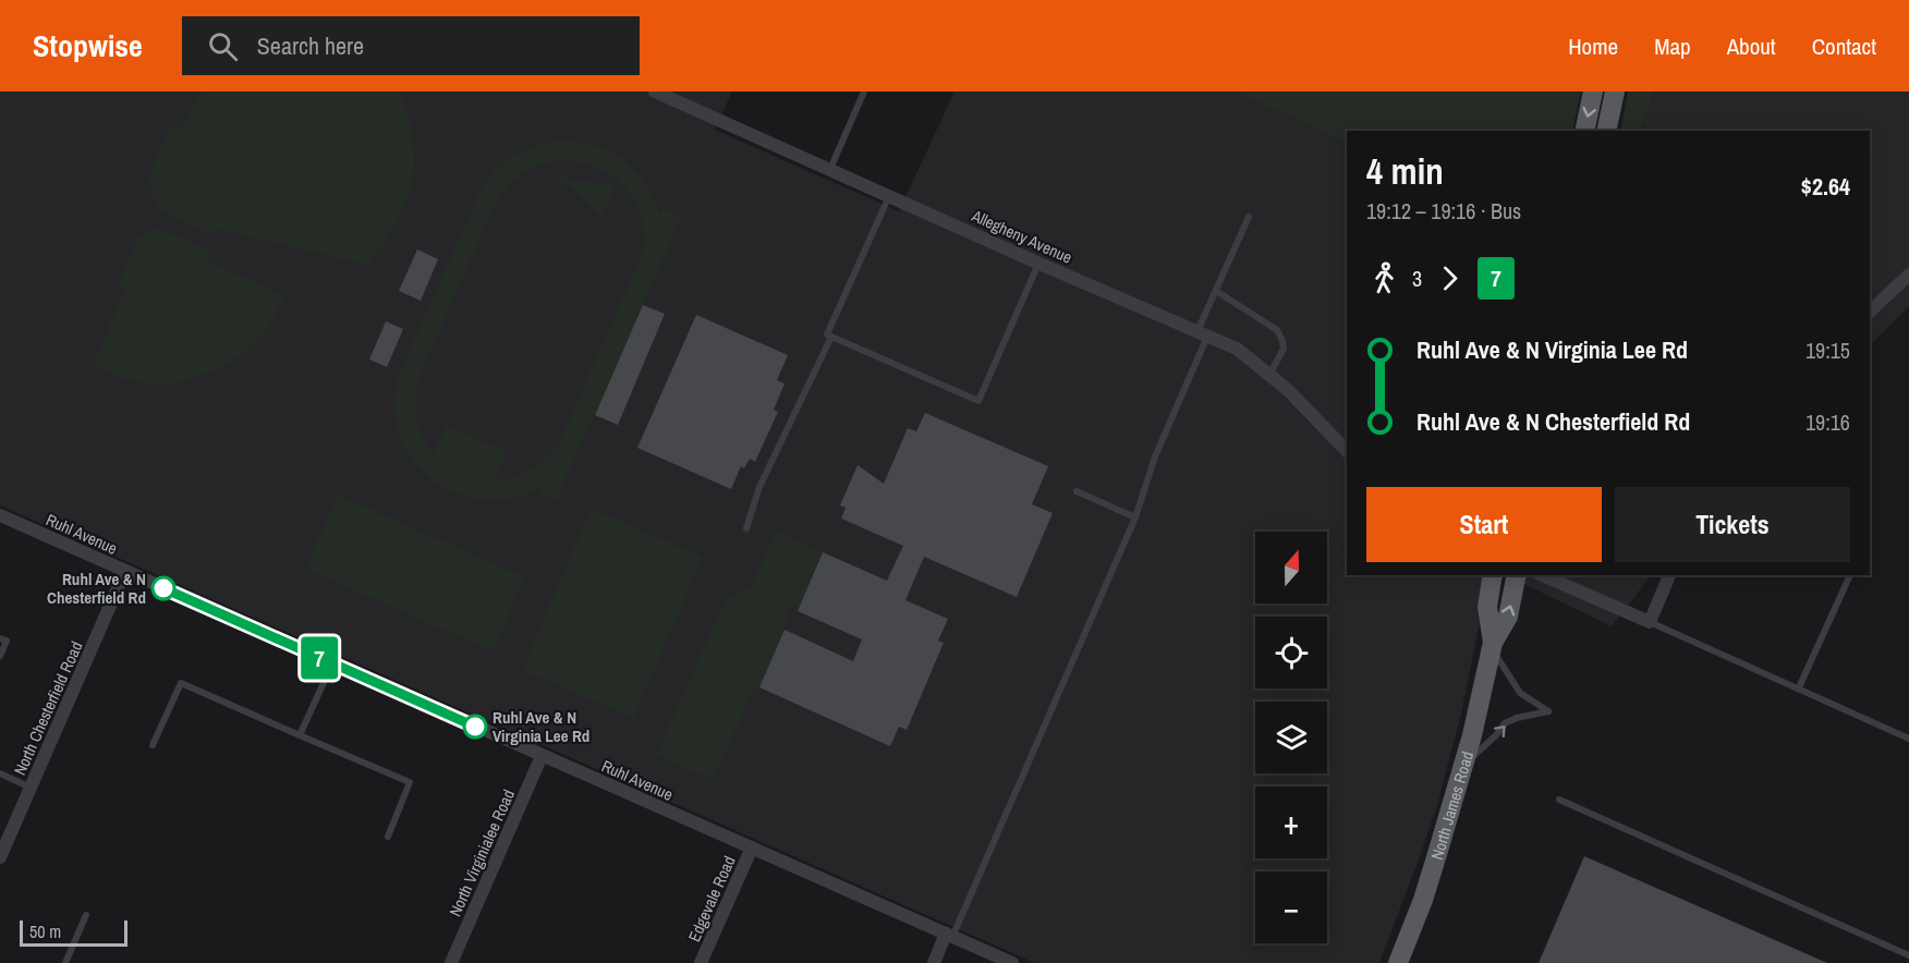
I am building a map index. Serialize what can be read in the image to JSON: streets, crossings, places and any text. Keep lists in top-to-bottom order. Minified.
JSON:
{"streets":{"main road":["North James Road"],"street":["Allegheny Avenue","Ruhl Avenue","North Chesterfield Road","North Virginialee Road","Edgevale Road"]},"crossings":[["Ruhl Avenue","North Chesterfield Road"],["Ruhl Avenue","North Virginialee Road"],["Ruhl Avenue","Edgevale Road"]],"places":["Ruhl Ave & N Chesterfield Rd","Ruhl Ave & N Virginia Lee Rd"],"lines":["bus line 7"],"scale_bar":"50 m","north":"top","page":{"header":"Stopwise","search":"Search here","nav":["Home","Map","About","Contact"],"on_map":"7","heading":["4 min","19:12 – 19:16 · Bus","$2.64"],"legs":["3","7"],"list":[{"name":"Ruhl Ave & N Virginia Lee Rd","value":"19:15"},{"name":"Ruhl Ave & N Chesterfield Rd","value":"19:16"}],"buttons":["Start","Tickets"],"map_buttons":["+","−"],"scale":"50 m"}}
